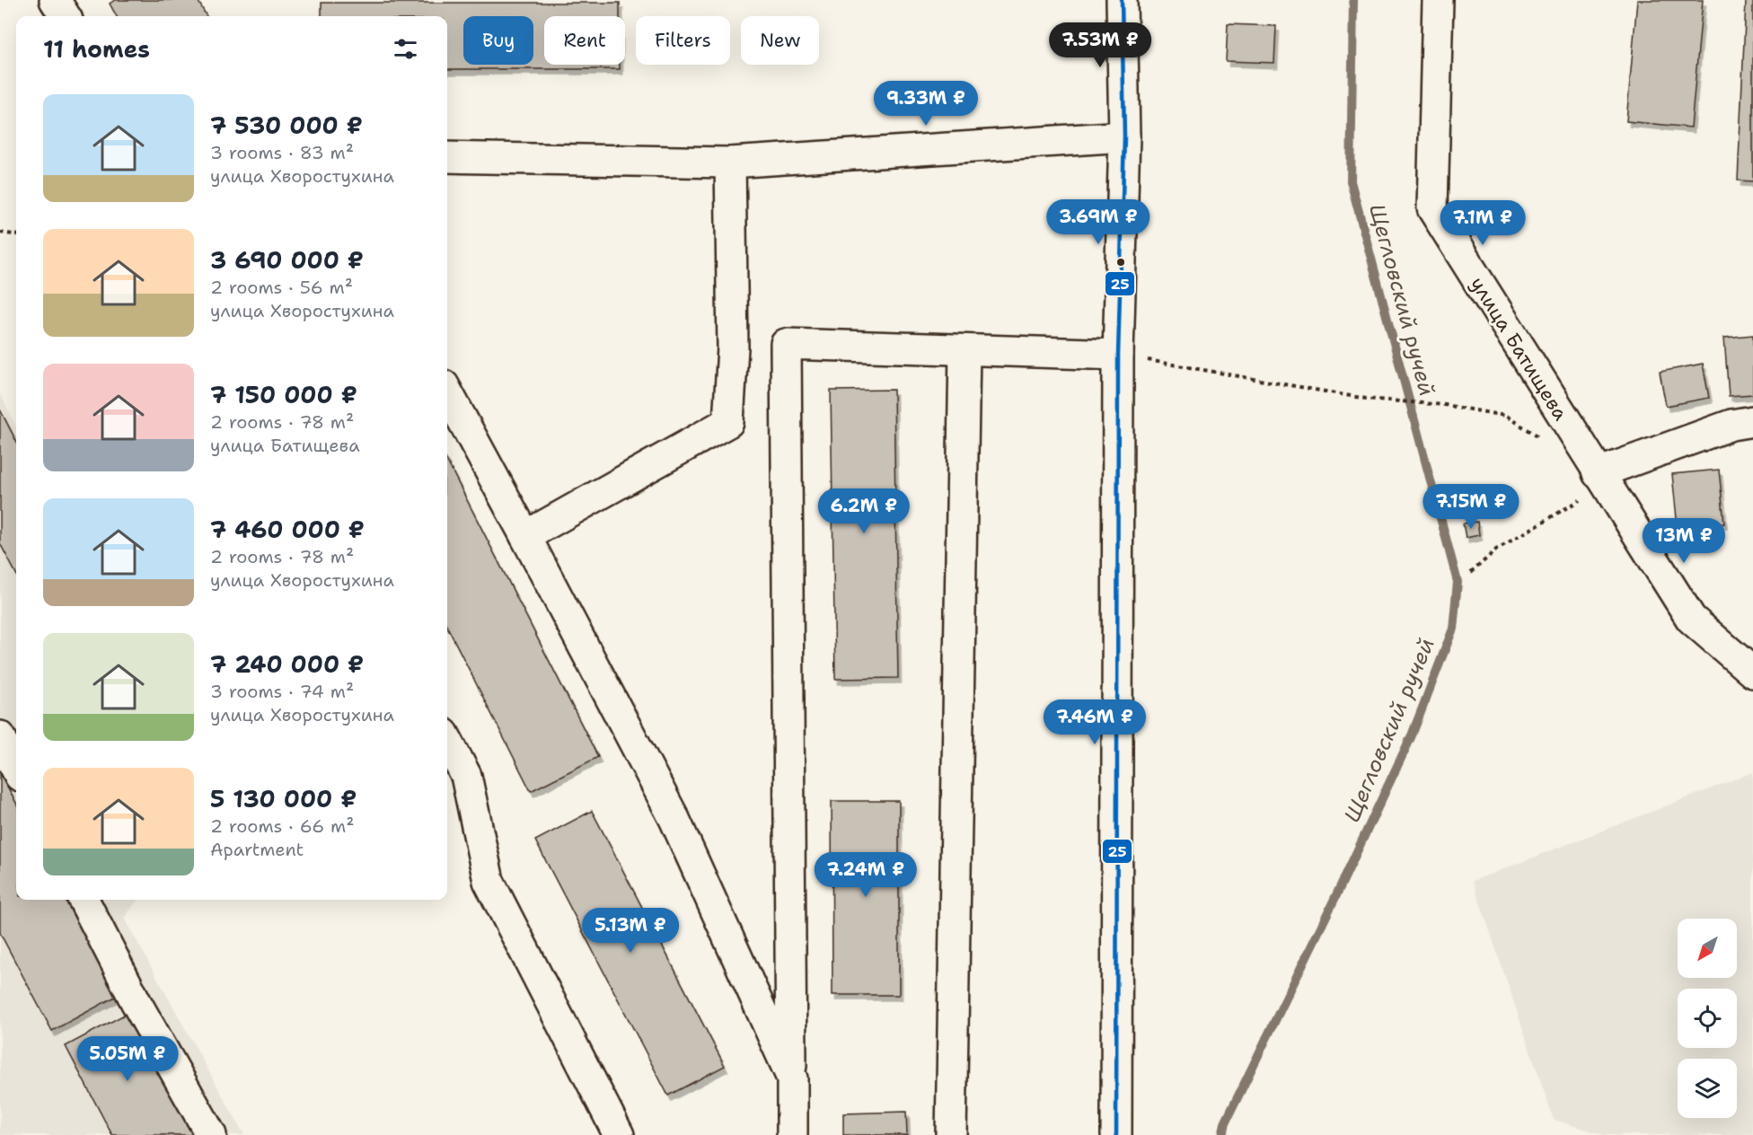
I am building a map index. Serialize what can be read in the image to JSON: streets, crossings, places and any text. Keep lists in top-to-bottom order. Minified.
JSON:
{"streets":{"street":["улица Батищева"]},"water":["Щегловский ручей"],"lines":["transit line 25"],"north":"bottom left","page":{"chip":["Buy","Rent","Filters","New"],"heading":"11 homes","price":["7.53M ₽","9.33M ₽","3.69M ₽","7.1M ₽","7.15M ₽","6.2M ₽","13M ₽","7.46M ₽","7.24M ₽","5.13M ₽","5.05M ₽"],"list":[{"name":"7 530 000 ₽","note":"3 rooms · 83 m² · улица Хворостухина"},{"name":"3 690 000 ₽","note":"2 rooms · 56 m² · улица Хворостухина"},{"name":"7 150 000 ₽","note":"2 rooms · 78 m² · улица Батищева"},{"name":"7 460 000 ₽","note":"2 rooms · 78 m² · улица Хворостухина"},{"name":"7 240 000 ₽","note":"3 rooms · 74 m² · улица Хворостухина"},{"name":"5 130 000 ₽","note":"2 rooms · 66 m² · Apartment"}]}}
